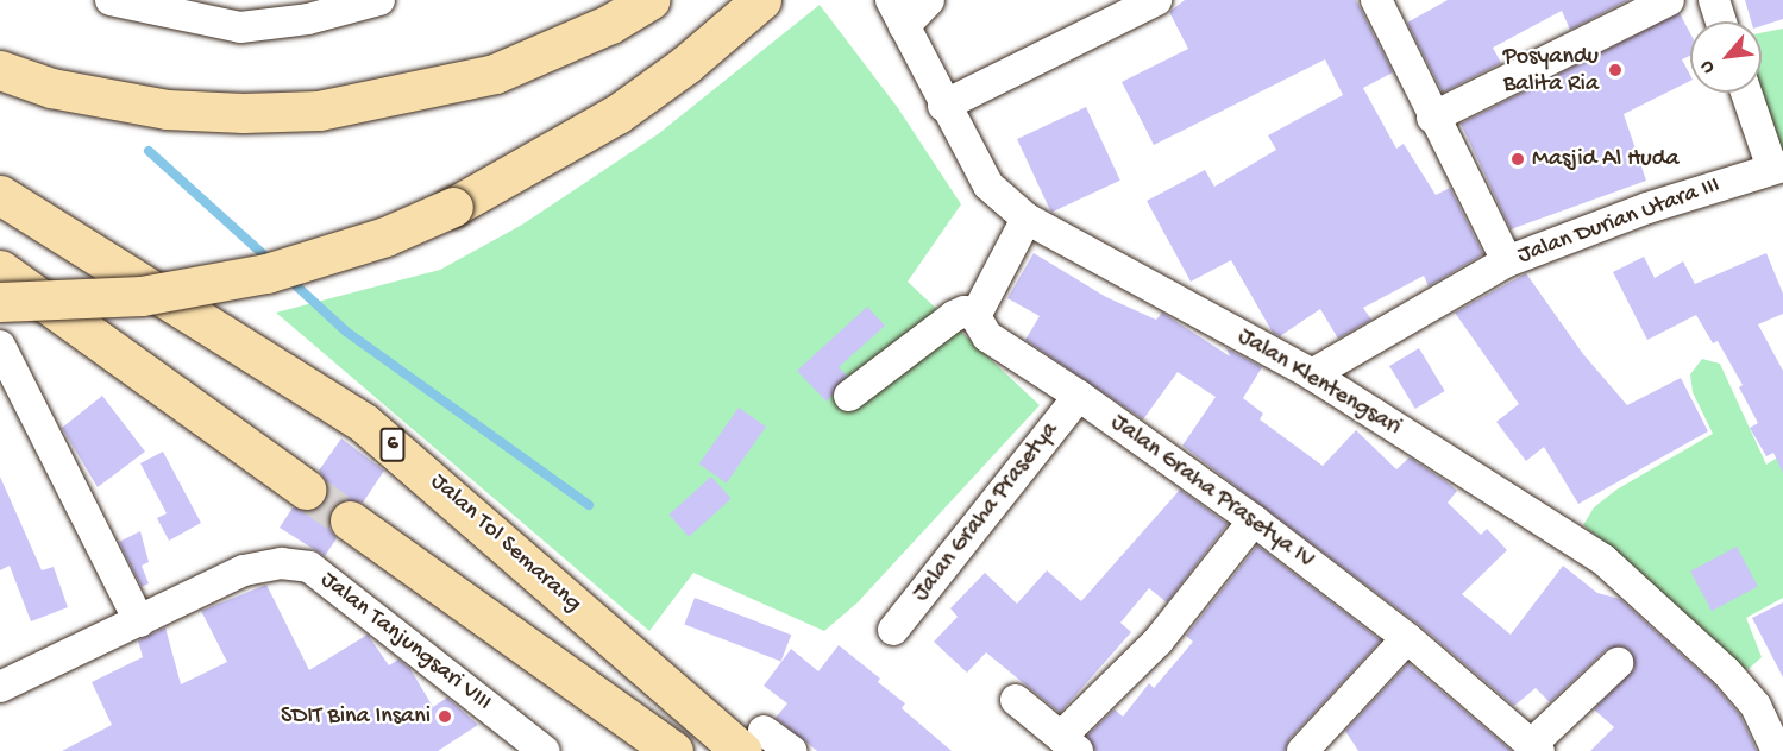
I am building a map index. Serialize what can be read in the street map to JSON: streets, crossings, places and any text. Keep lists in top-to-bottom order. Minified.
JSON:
{"streets":{"highway":["6","Jalan Tol Semarang"],"street":["Jalan Durian Utara III","Jalan Klentengsari","Jalan Graha Prasetya IV","Jalan Graha Prasetya","Jalan Tanjungsari VIII"]},"crossings":[["Jalan Durian Utara III","Jalan Klentengsari"],["Jalan Graha Prasetya IV","Jalan Graha Prasetya"]],"places":["Posyandu Balita Ria","Masjid Al Huda","SDIT Bina Insani"],"north":"bottom left"}
